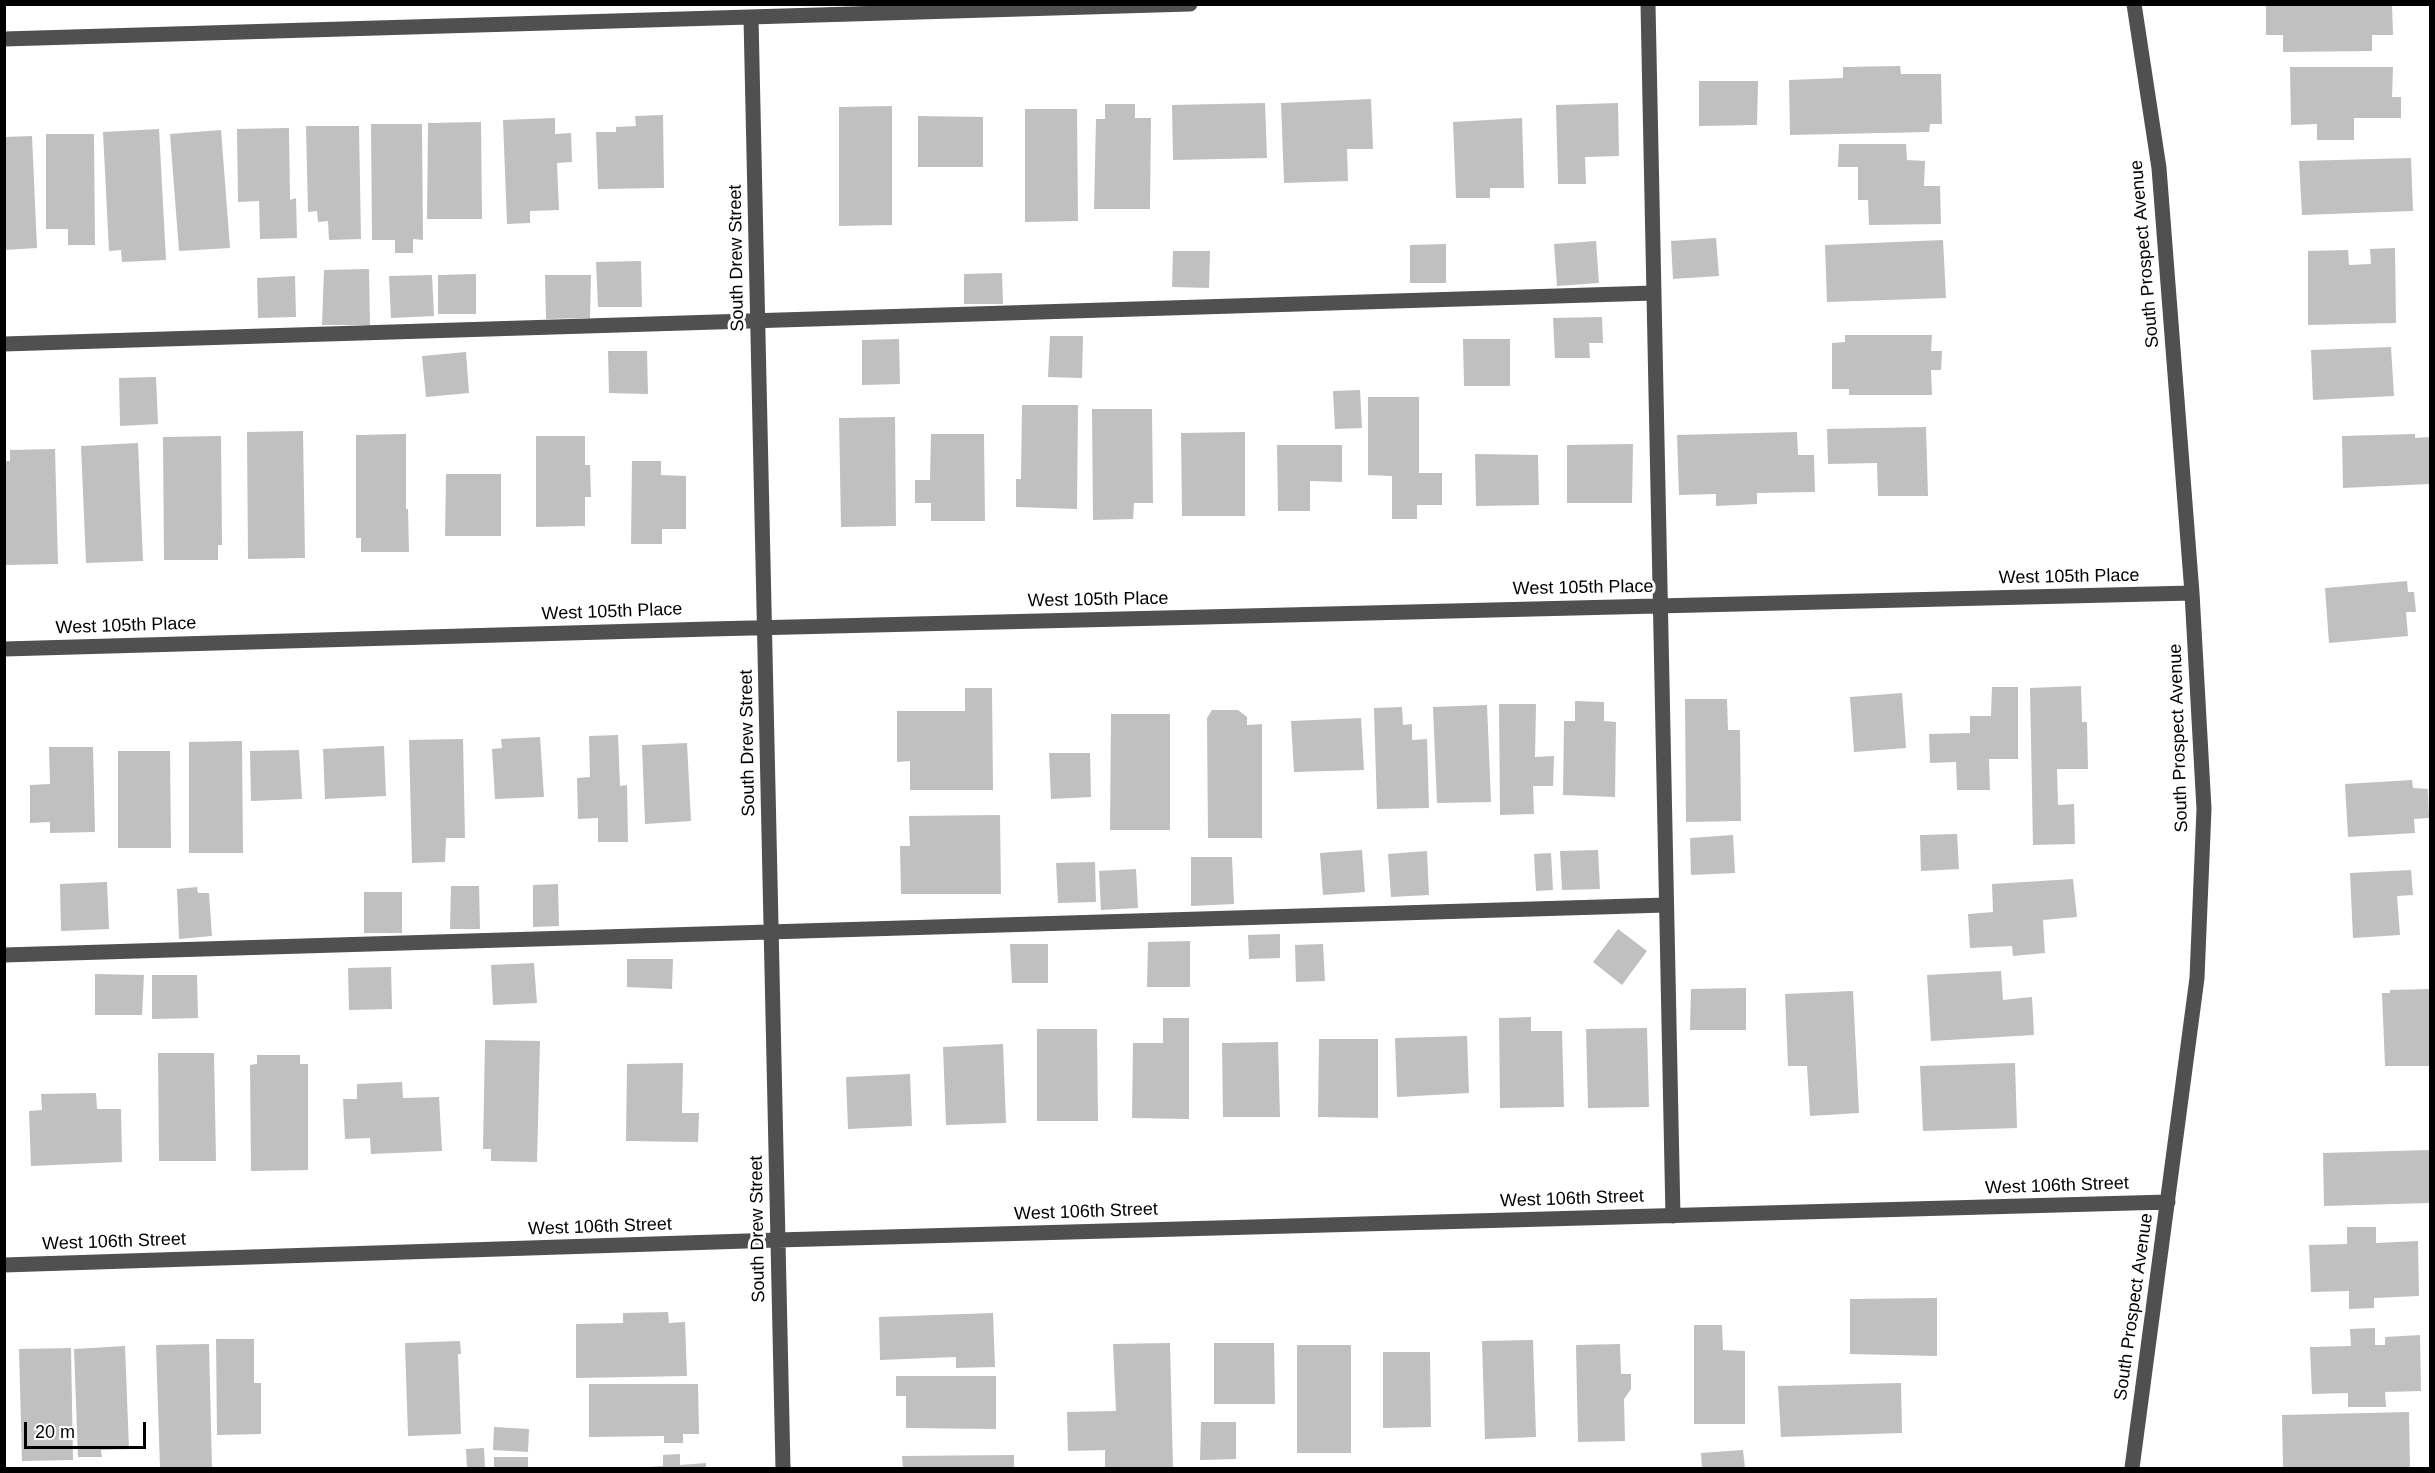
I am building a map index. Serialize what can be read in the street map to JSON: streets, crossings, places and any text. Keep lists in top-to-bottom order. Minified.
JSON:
{"streets":{"street":["South Prospect Avenue","South Drew Street","West 105th Place","West 106th Street"]},"crossings":[["South Prospect Avenue","West 105th Place"],["South Prospect Avenue","West 106th Street"],["South Drew Street","West 105th Place"],["South Drew Street","West 106th Street"]],"scale_bar":"20 m"}
